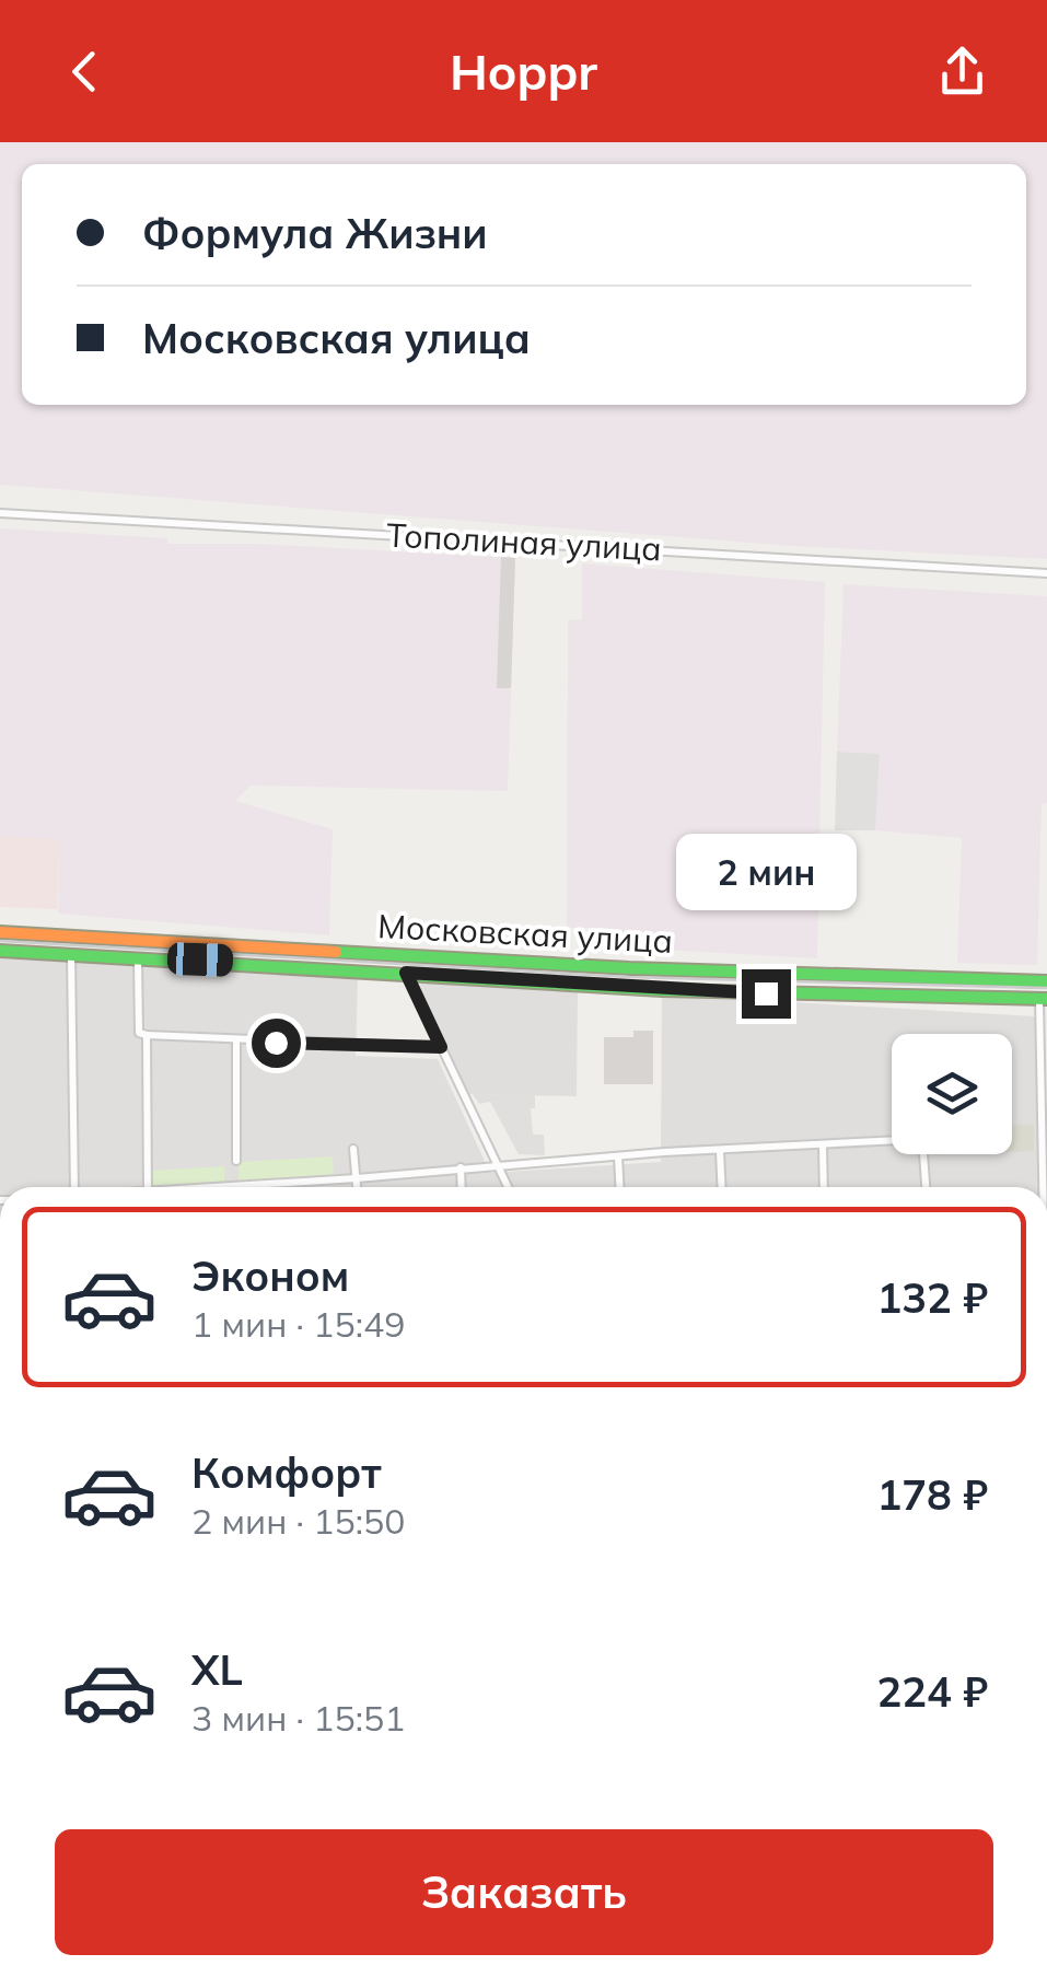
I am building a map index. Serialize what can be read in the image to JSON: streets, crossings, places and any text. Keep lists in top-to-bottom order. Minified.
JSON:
{"streets":{"street":["Тополиная улица","Московская улица"]},"page":{"header":"Hoppr","banner":["Формула Жизни","Московская улица"],"bubble":"2 мин","list":[{"name":"Эконом","note":"1 мин · 15:49","value":"132 ₽"},{"name":"Комфорт","note":"2 мин · 15:50","value":"178 ₽"},{"name":"XL","note":"3 мин · 15:51","value":"224 ₽"}],"buttons":"Заказать"}}
